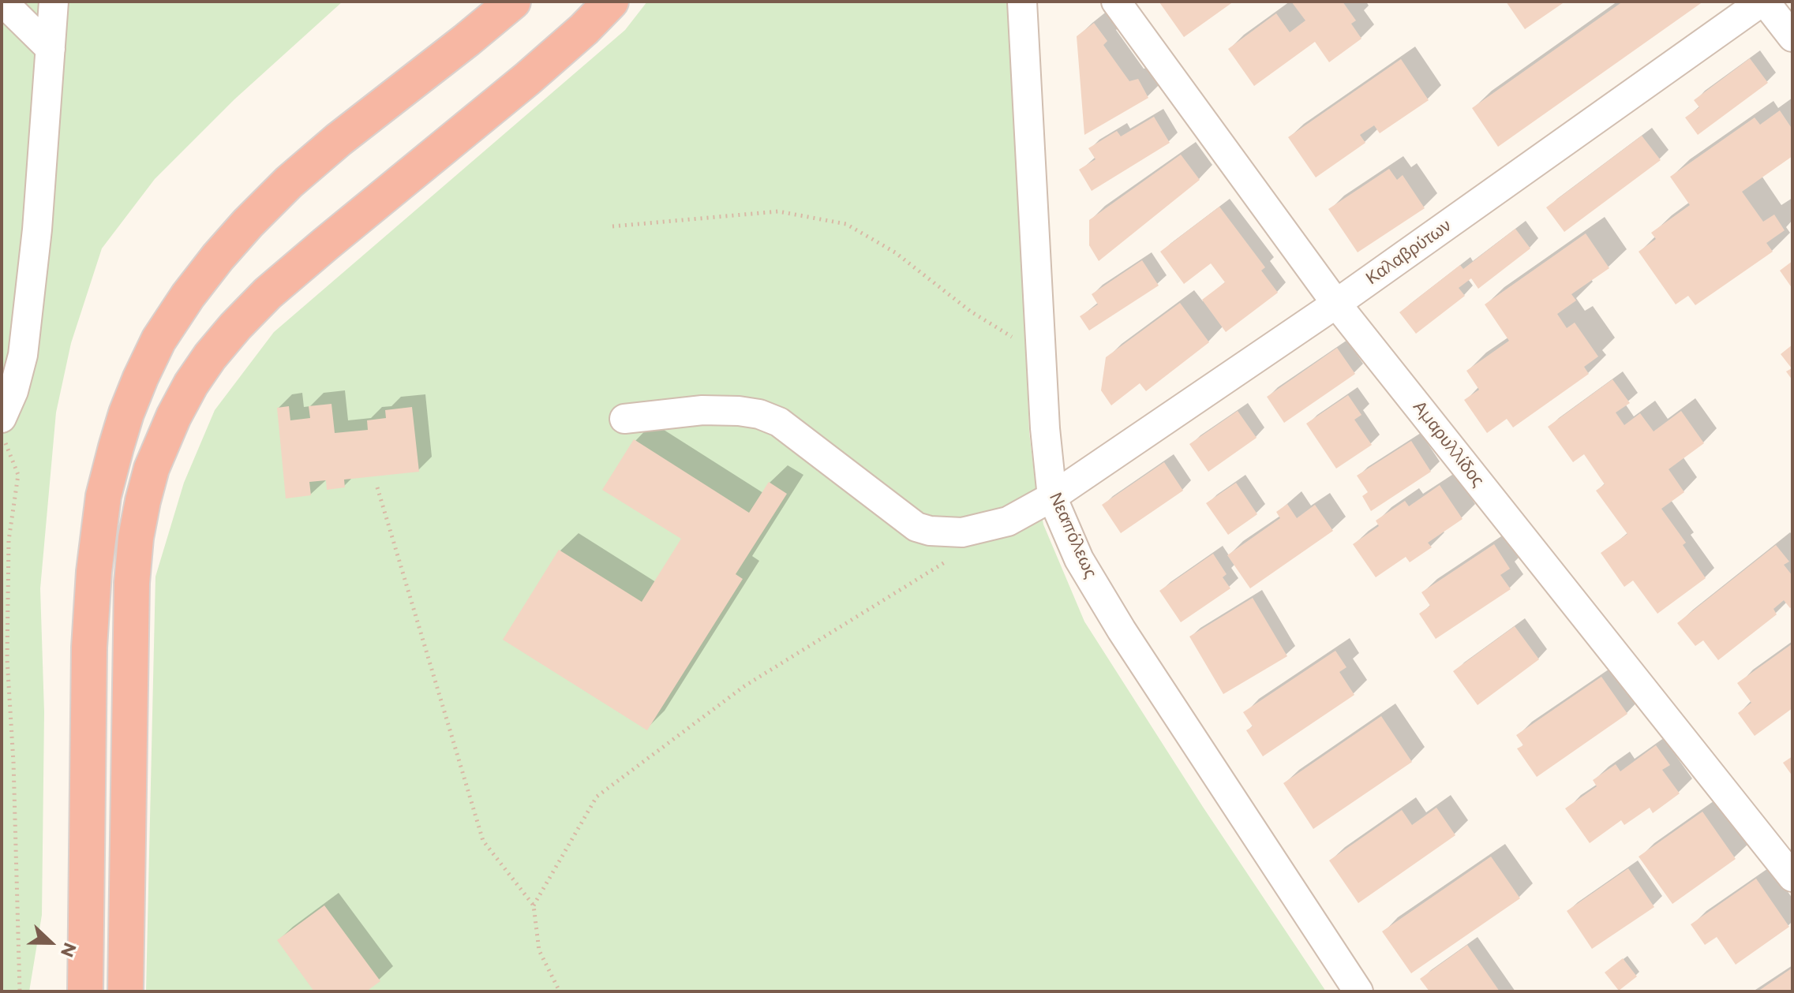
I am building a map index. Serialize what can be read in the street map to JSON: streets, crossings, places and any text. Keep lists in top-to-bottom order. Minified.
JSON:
{"streets":{"street":["Καλαβρύτων","Αμαρυλλίδος","Νεαπόλεως"]},"crossings":[["Καλαβρύτων","Αμαρυλλίδος"],["Καλαβρύτων","Νεαπόλεως"]],"north":"right"}
